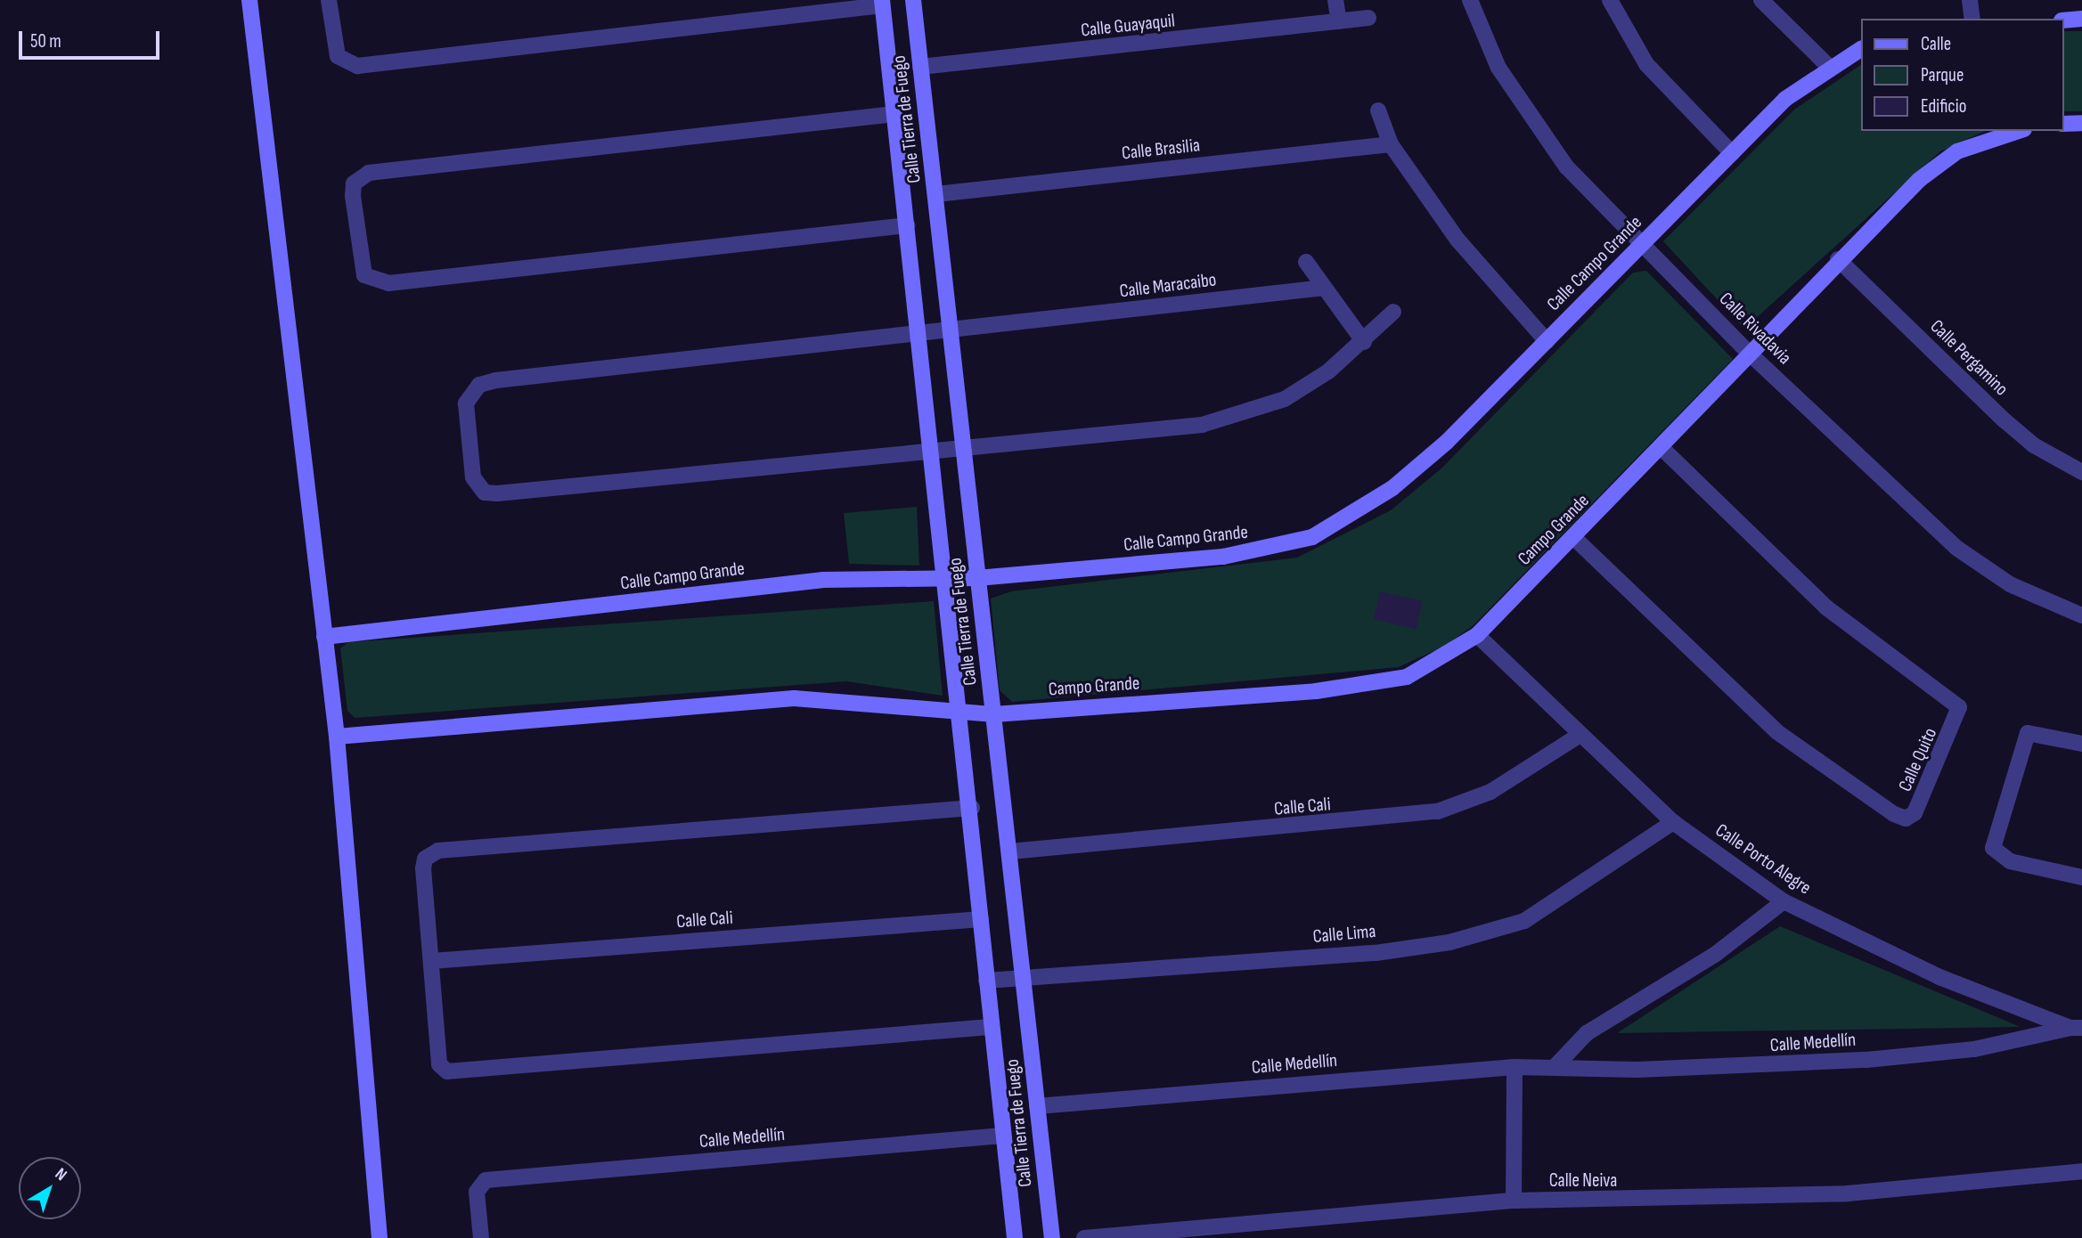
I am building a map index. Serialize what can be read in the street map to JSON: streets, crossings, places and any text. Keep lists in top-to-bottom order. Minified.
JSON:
{"streets":{"street":["Calle Guayaquil","Calle Tierra de Fuego","Calle Brasilia","Calle Campo Grande","Calle Maracaibo","Calle Rivadavia","Calle Pergamino","Campo Grande","Calle Quito","Calle Cali","Calle Porto Alegre","Calle Lima","Calle Medellín","Calle Neiva"]},"crossings":[["Calle Guayaquil","Calle Tierra de Fuego"],["Calle Tierra de Fuego","Calle Brasilia"],["Calle Tierra de Fuego","Calle Campo Grande"],["Calle Tierra de Fuego","Calle Maracaibo"],["Calle Tierra de Fuego","Campo Grande"],["Calle Tierra de Fuego","Calle Cali"],["Calle Tierra de Fuego","Calle Lima"],["Calle Tierra de Fuego","Calle Medellín"],["Calle Campo Grande","Calle Rivadavia"],["Calle Rivadavia","Campo Grande"],["Calle Pergamino","Campo Grande"],["Campo Grande","Calle Quito"],["Campo Grande","Calle Porto Alegre"],["Calle Cali","Calle Porto Alegre"],["Calle Porto Alegre","Calle Lima"],["Calle Porto Alegre","Calle Medellín"]],"legend":["Calle","Parque","Edificio"],"scale_bar":"50 m","north":"top right"}
